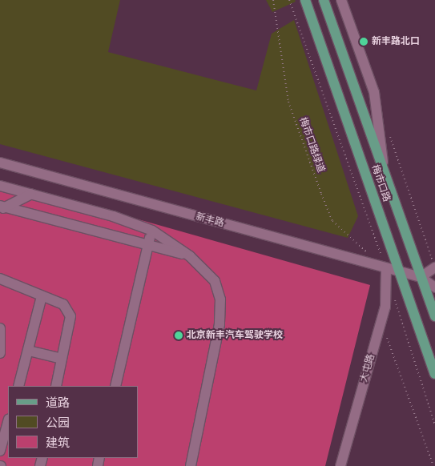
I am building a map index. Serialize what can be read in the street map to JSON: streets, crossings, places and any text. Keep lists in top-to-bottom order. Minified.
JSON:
{"streets":{"main road":["梅市口路"],"street":["新丰路","大屯路"],"path":["梅市口路绿道"]},"crossings":[["梅市口路","新丰路"],["新丰路","大屯路"]],"places":["新丰路北口","北京新丰汽车驾驶学校"],"legend":["道路","公园","建筑"]}
